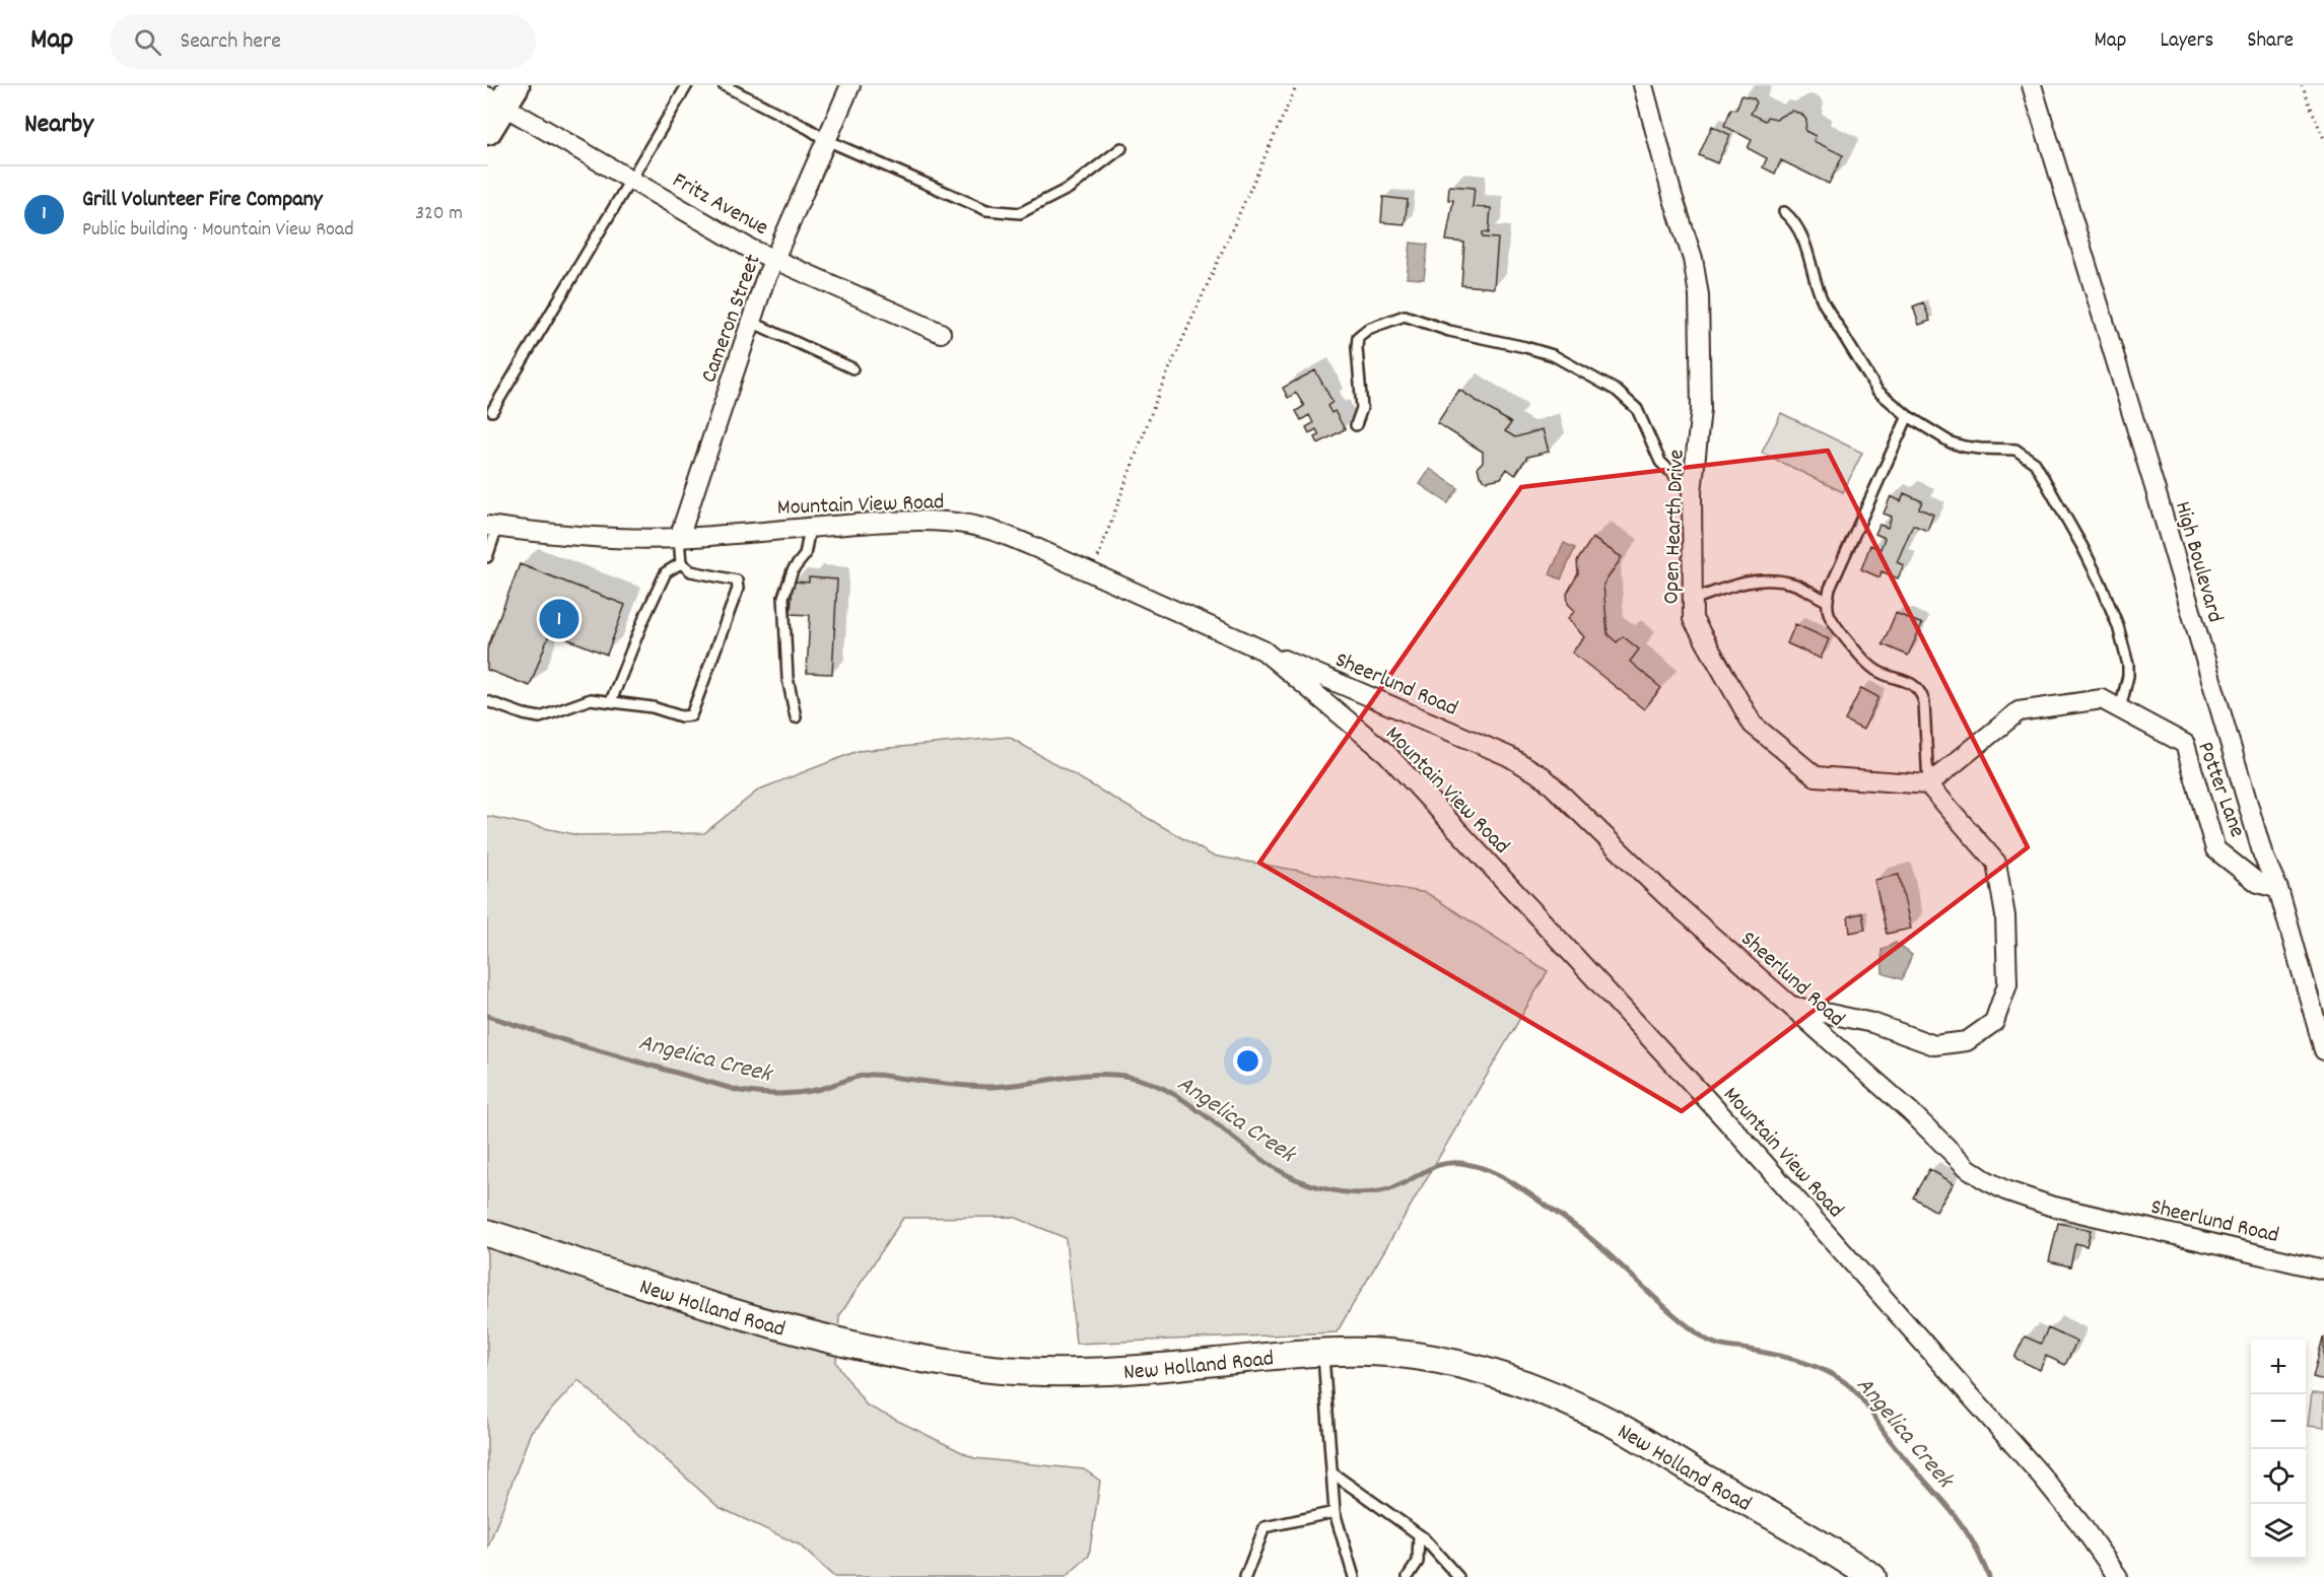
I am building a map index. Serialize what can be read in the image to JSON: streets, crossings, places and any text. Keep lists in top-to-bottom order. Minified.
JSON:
{"streets":{"main road":["New Holland Road"],"street":["Fritz Avenue","Cameron Street","Mountain View Road","Open Hearth Drive","High Boulevard","Sheerlund Road","Potter Lane"]},"crossings":[["Fritz Avenue","Cameron Street"],["Cameron Street","Mountain View Road"],["Mountain View Road","Sheerlund Road"],["Open Hearth Drive","Potter Lane"],["High Boulevard","Potter Lane"]],"water":["Angelica Creek"],"page":{"header":"Map","search":"Search here","nav":["Map","Layers","Share"],"heading":"Nearby","list":[{"mark":"1","name":"Grill Volunteer Fire Company","note":"Public building · Mountain View Road","value":"320 m"}],"pins":"1","map_buttons":["+","−"]}}
